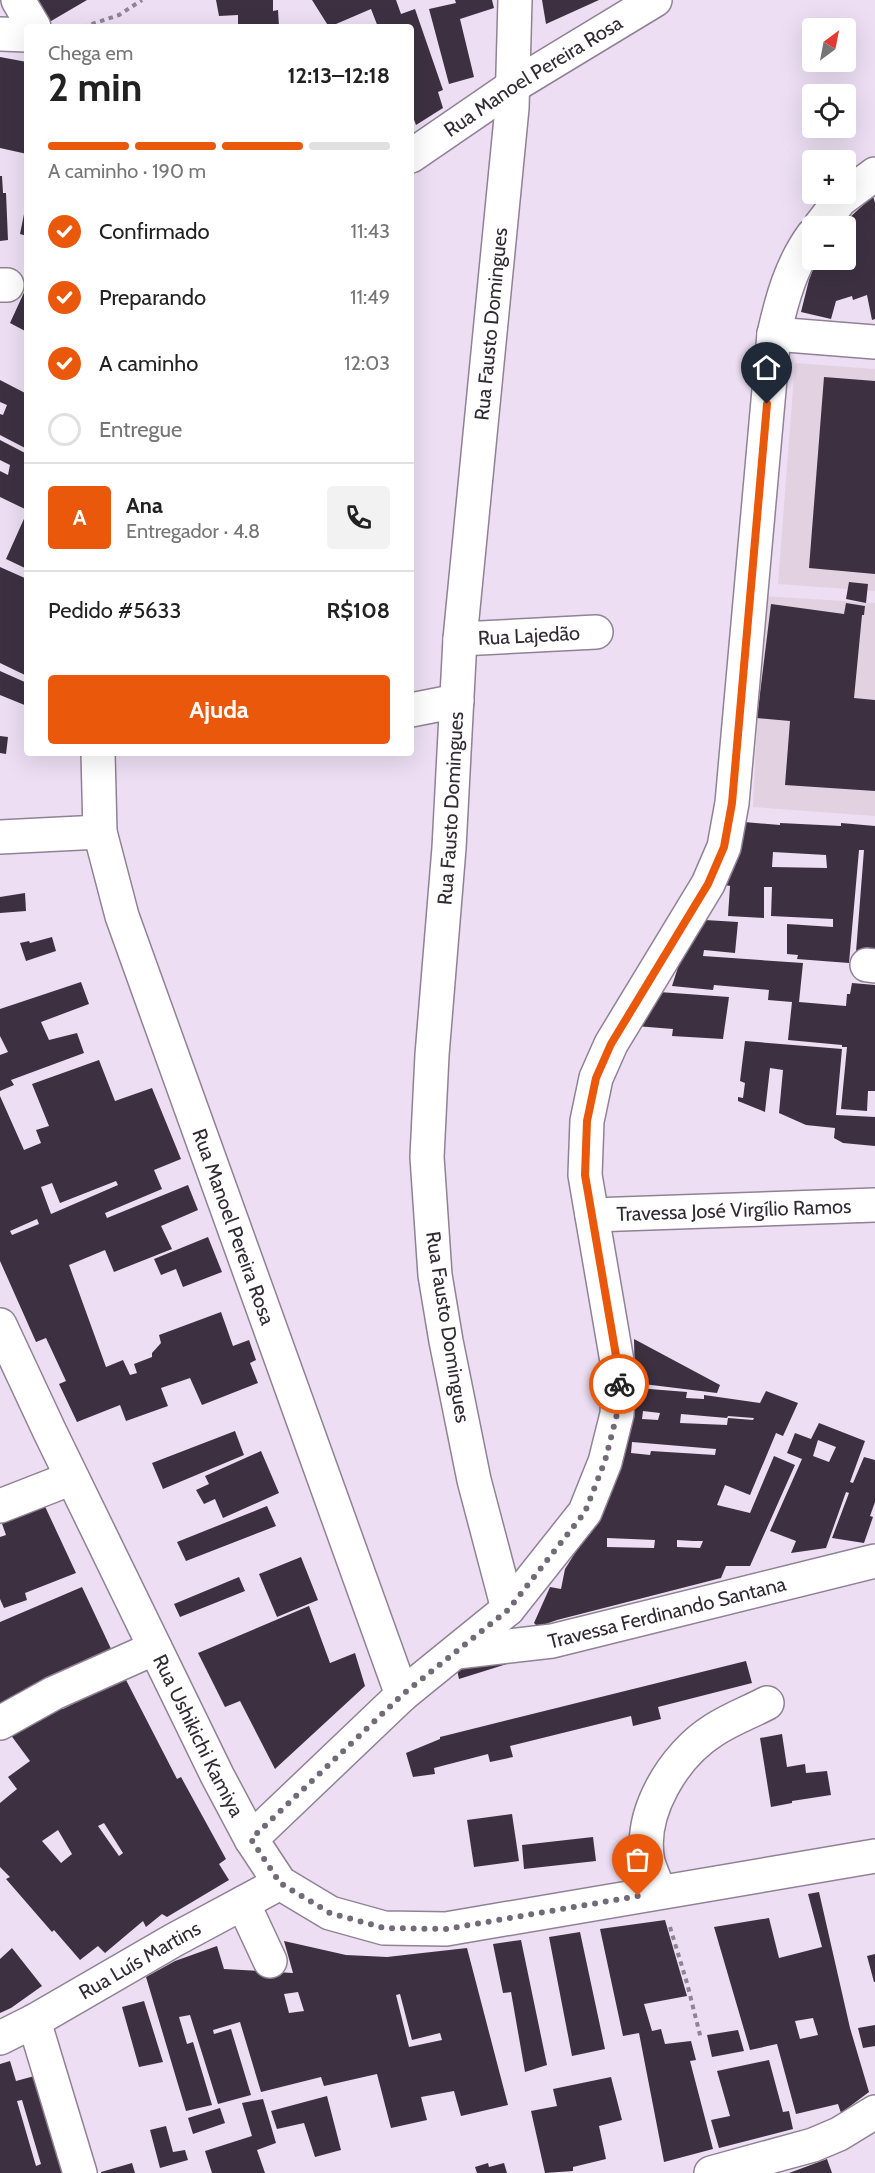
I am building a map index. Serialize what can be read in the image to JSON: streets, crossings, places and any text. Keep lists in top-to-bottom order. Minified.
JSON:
{"streets":{"street":["Rua Manoel Pereira Rosa","Rua Fausto Domingues","Rua Lajedão","Travessa José Virgílio Ramos","Travessa Ferdinando Santana","Rua Ushikichi Kamiya","Rua Luís Martins"]},"crossings":[["Rua Manoel Pereira Rosa","Rua Fausto Domingues"],["Rua Fausto Domingues","Rua Lajedão"],["Rua Ushikichi Kamiya","Rua Luís Martins"]],"north":"top right","page":{"map_buttons":["+","−"],"heading":["2 min","Chega em","12:13–12:18"],"panel":["Ana","Entregador · 4.8","Pedido #5633","R$108"],"bar":"A caminho · 190 m","list":[["Confirmado","11:43"],["Preparando","11:49"],["A caminho","12:03"],"Entregue"],"round":"A","buttons":"Ajuda"}}
